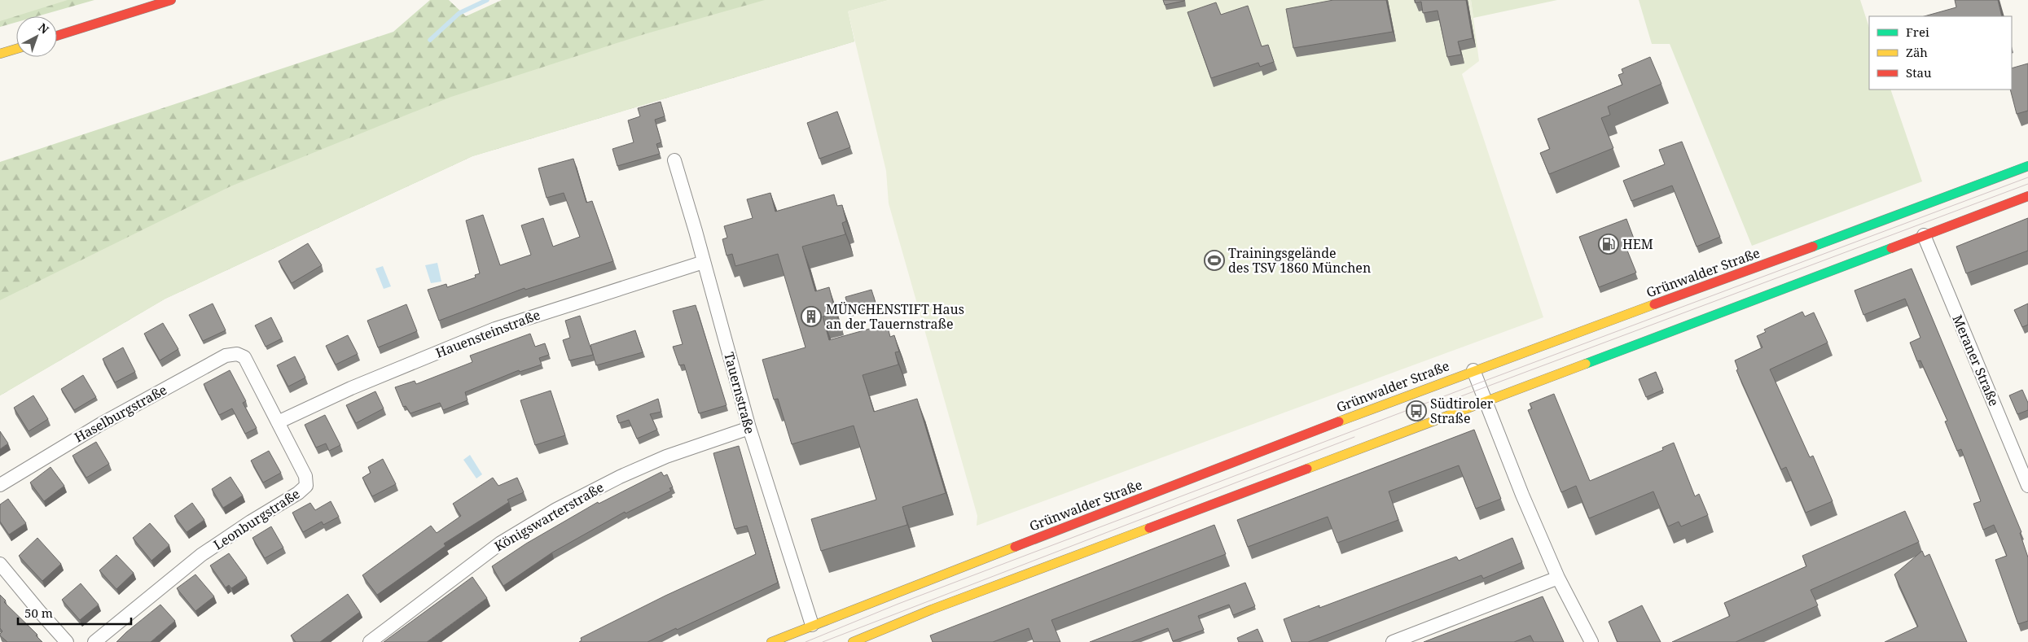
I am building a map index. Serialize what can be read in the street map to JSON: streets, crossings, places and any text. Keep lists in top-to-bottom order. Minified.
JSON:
{"streets":{"main road":["Grünwalder Straße"],"street":["Hauensteinstraße","Meraner Straße","Tauernstraße","Haselburgstraße","Königswarterstraße","Leonburgstraße"]},"crossings":[["Grünwalder Straße","Tauernstraße"],["Hauensteinstraße","Tauernstraße"],["Hauensteinstraße","Leonburgstraße"],["Tauernstraße","Königswarterstraße"],["Haselburgstraße","Leonburgstraße"]],"places":{"fuel station":["HEM"],"sports":["Trainingsgelände des TSV 1860 München"],"building":["MÜNCHENSTIFT Haus an der Tauernstraße"],"bus stop":["Südtiroler Straße"]},"legend":["Frei","Zäh","Stau"],"scale_bar":"50 m","north":"top right"}
